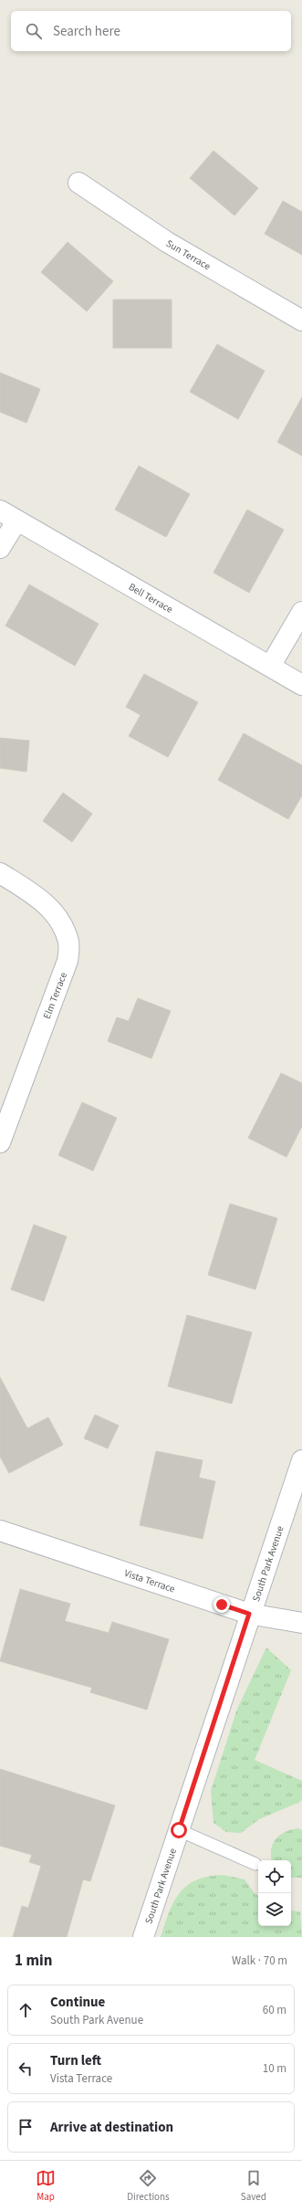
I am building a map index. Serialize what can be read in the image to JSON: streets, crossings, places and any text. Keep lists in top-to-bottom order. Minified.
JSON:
{"streets":{"street":["Sun Terrace","Bell Terrace","Elm Terrace","South Park Avenue","Vista Terrace"]},"crossings":[["South Park Avenue","Vista Terrace"]],"page":{"search":"Search here","heading":["1 min","Walk · 70 m"],"list":[["Continue","South Park Avenue","60 m"],["Turn left","Vista Terrace","10 m"],"Arrive at destination"],"nav":["Map","Directions","Saved"]}}
